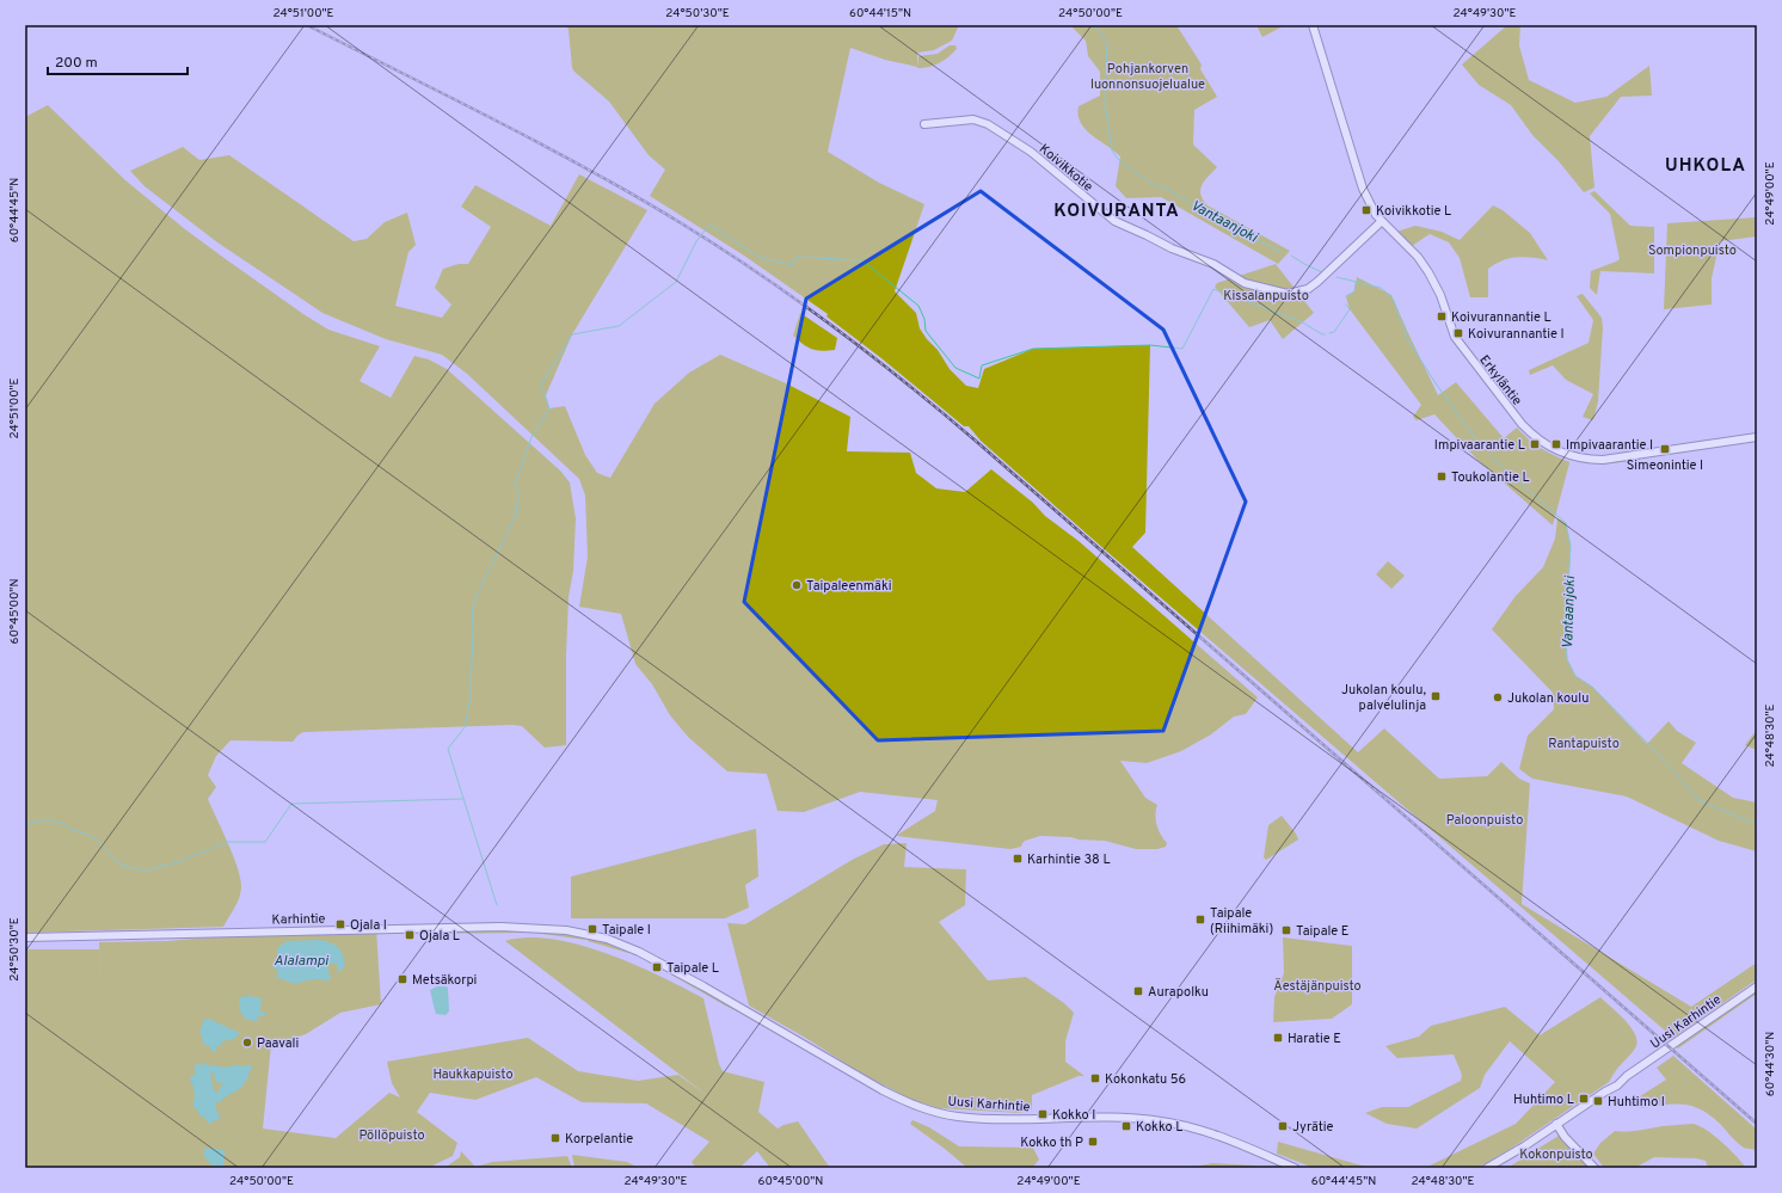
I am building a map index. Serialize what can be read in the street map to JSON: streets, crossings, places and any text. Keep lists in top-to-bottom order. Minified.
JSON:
{"streets":{"street":["Koivikkotie","Erkyläntie","Karhintie","Uusi Karhintie"]},"crossings":[["Koivikkotie","Erkyläntie"],["Karhintie","Uusi Karhintie"]],"districts":["UHKOLA","KOIVURANTA"],"water":["Vantaanjoki","Alalampi"],"parks":["Pohjankorven luonnonsuojelualue","Sompionpuisto","Kissalanpuisto","Rantapuisto","Paloonpuisto","Äestäjänpuisto","Haukkapuisto","Pöllöpuisto","Kokonpuisto"],"places":{"transit":["Koivikkotie L","Koivurannantie L","Koivurannantie I","Impivaarantie L","Impivaarantie I","Simeonintie I","Toukolantie L","Jukolan koulu, palvelulinja","Karhintie 38 L","Taipale (Riihimäki)","Ojala I","Taipale I","Taipale E","Ojala L","Taipale L","Metsäkorpi","Aurapolku","Haratie E","Kokonkatu 56","Huhtimo L","Huhtimo I","Kokko I","Kokko L","Jyrätie","Korpelantie","Kokko th P"],"other":["Taipaleenmäki","Jukolan koulu","Paavali"]},"scale_bar":"200 m","coordinates":["24°51'00\"E","24°50'30\"E","60°44'15\"N","24°50'00\"E","24°49'30\"E","24°49'00\"E","60°44'45\"N","60°45'00\"N","24°48'30\"E","60°44'30\"N"]}
